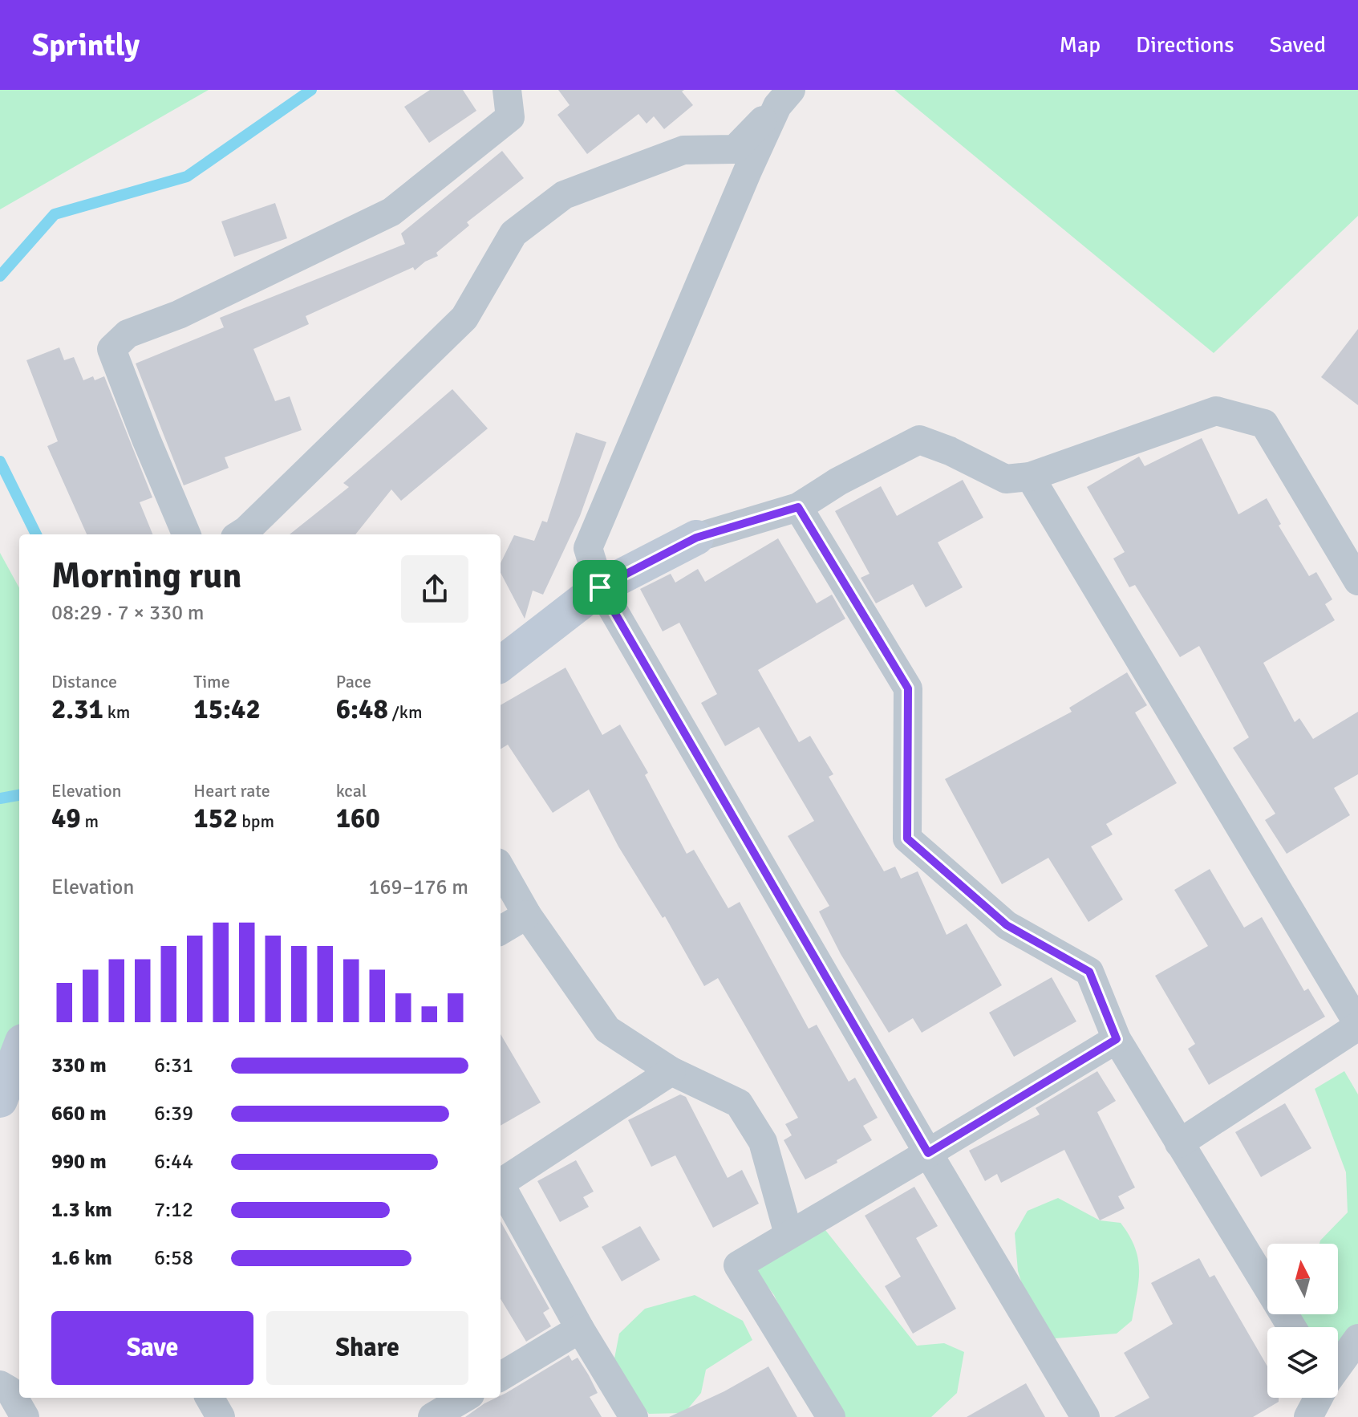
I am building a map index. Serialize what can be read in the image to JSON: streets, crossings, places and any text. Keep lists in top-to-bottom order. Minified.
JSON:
{"north":"top","page":{"header":"Sprintly","nav":["Map","Directions","Saved"],"heading":["Morning run","08:29 · 7 × 330 m"],"stats":[["Distance","2.31 km"],["Time","15:42"],["Pace","6:48 /km"],["Elevation","49 m"],["Heart rate","152 bpm"],["kcal","160"]],"chart":["Elevation","169–176 m"],"list":[{"name":"330 m","note":"6:31"},{"name":"660 m","note":"6:39"},{"name":"990 m","note":"6:44"},{"name":"1.3 km","note":"7:12"},{"name":"1.6 km","note":"6:58"}],"buttons":["Save","Share"]}}
